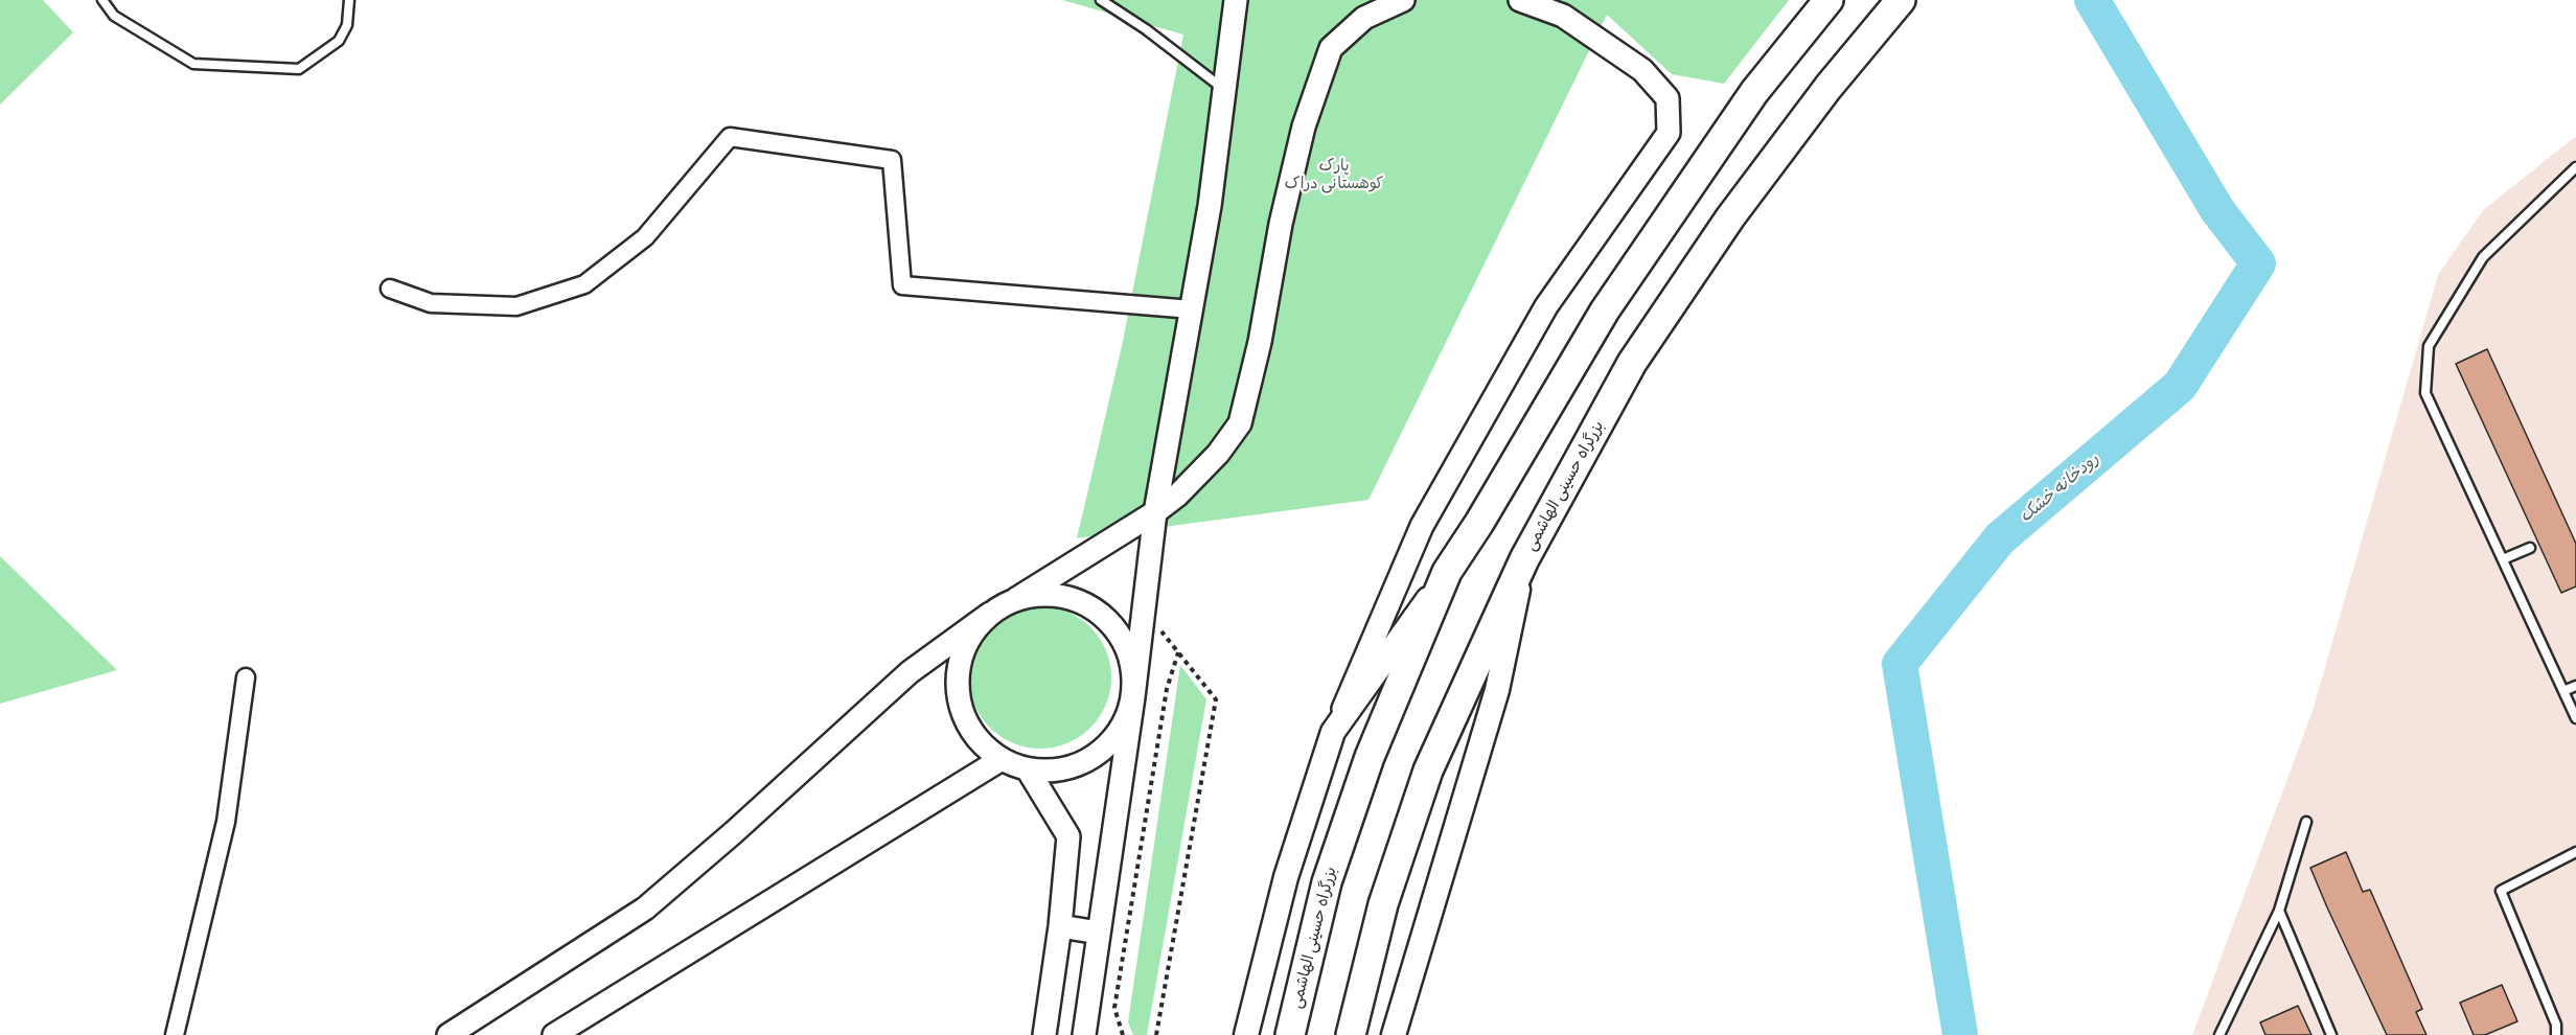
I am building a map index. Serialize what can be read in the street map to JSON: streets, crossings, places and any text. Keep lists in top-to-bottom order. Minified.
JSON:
{"streets":{"highway":["بزرگراه حسینی الهاشمی"]},"water":["رودخانه خشک"],"parks":["پارک کوهستانی دراک"]}
